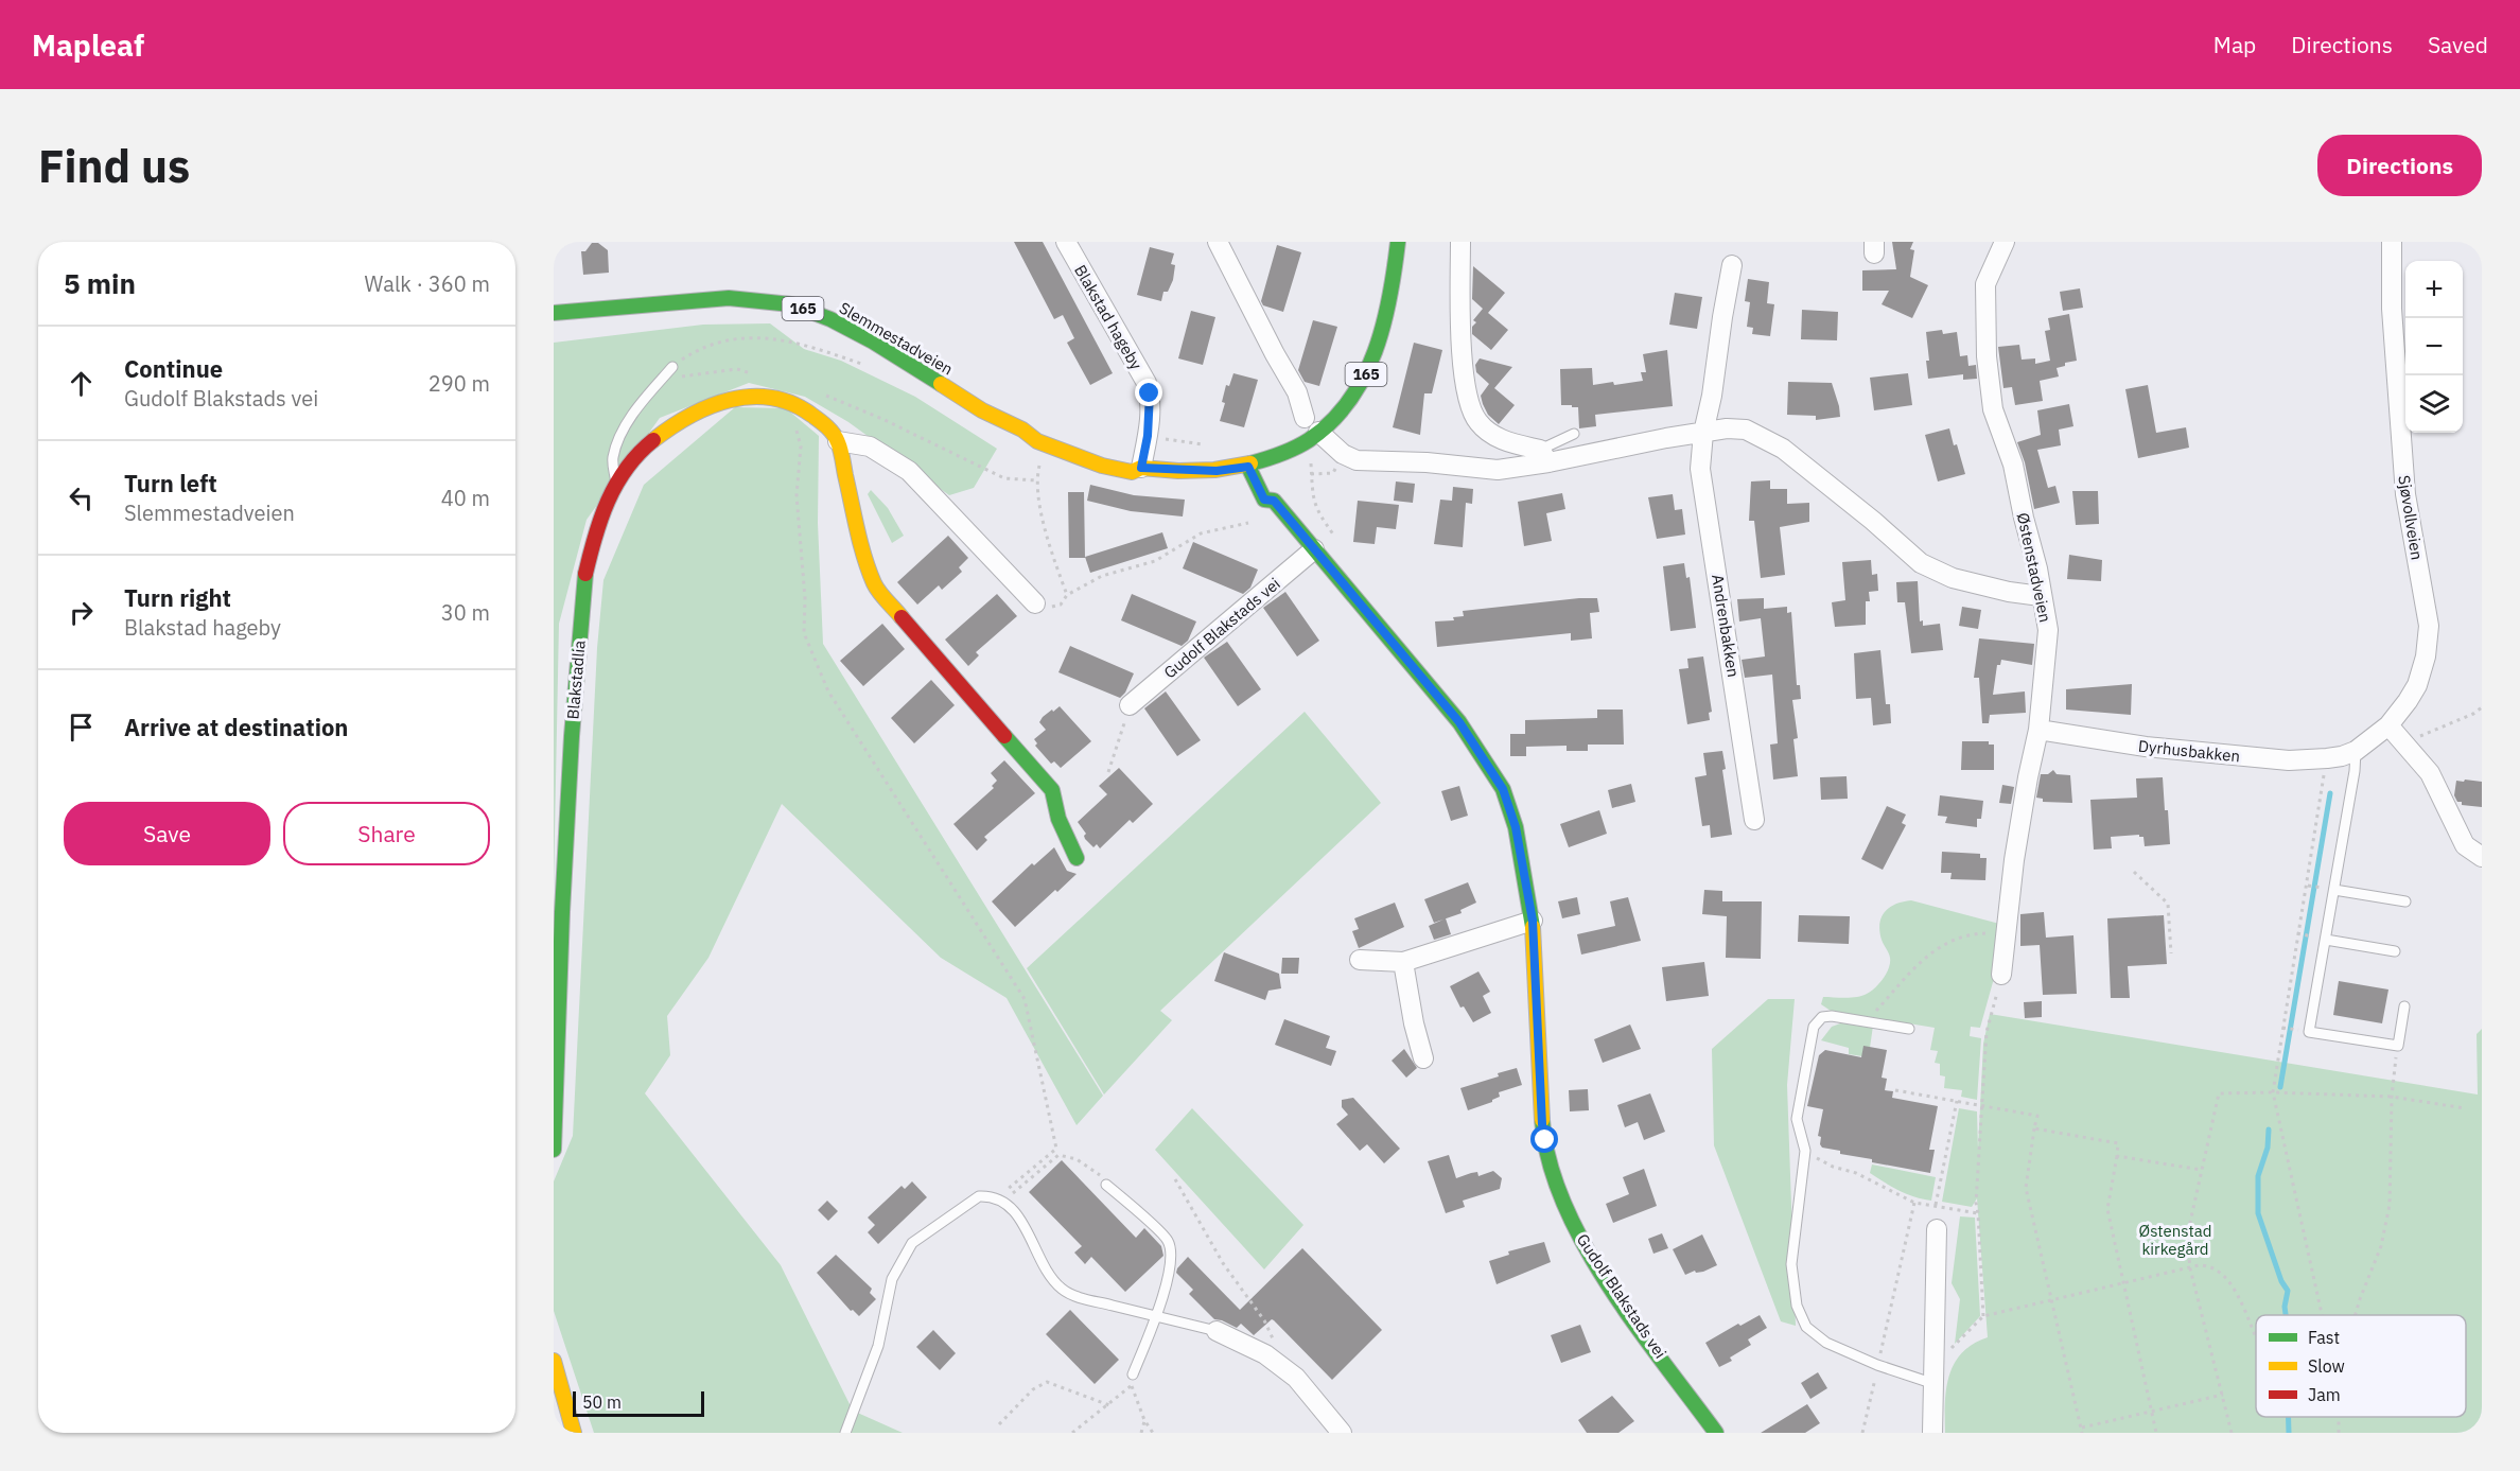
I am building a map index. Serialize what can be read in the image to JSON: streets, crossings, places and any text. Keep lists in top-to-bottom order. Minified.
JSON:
{"streets":{"street":["165","Blakstad hageby","Slemmestadveien","Sjøvollveien","Østenstadveien","Andrenbakken","Gudolf Blakstads vei","Blakstadlia","Dyrhusbakken"]},"crossings":[["Blakstad hageby","Slemmestadveien"],["Slemmestadveien","Gudolf Blakstads vei"],["Sjøvollveien","Dyrhusbakken"],["Østenstadveien","Dyrhusbakken"]],"parks":["Østenstad kirkegård"],"legend":["Fast","Slow","Jam"],"scale_bar":"50 m","page":{"header":"Mapleaf","nav":["Map","Directions","Saved"],"buttons":["Directions",["Save","Share"]],"title":"Find us","heading":["5 min","Walk · 360 m"],"map_buttons":["+","−"],"list":[["Continue","Gudolf Blakstads vei","290 m"],["Turn left","Slemmestadveien","40 m"],["Turn right","Blakstad hageby","30 m"],"Arrive at destination"],"scale":"50 m"}}
